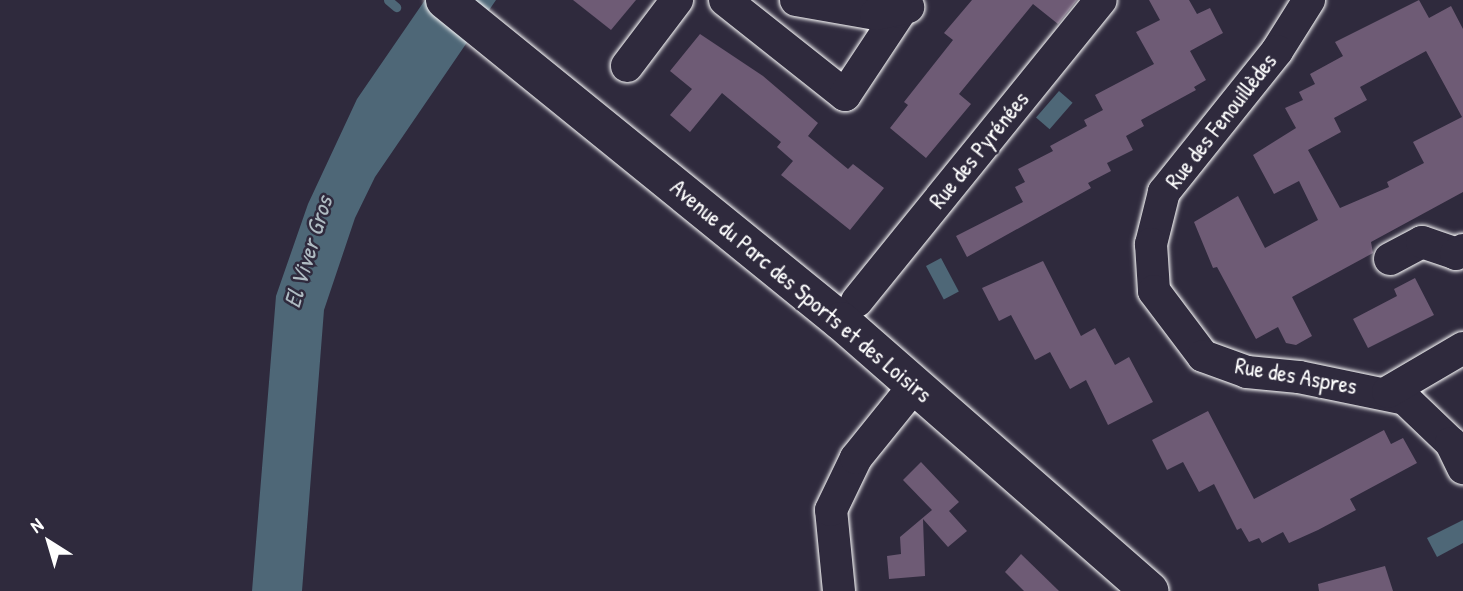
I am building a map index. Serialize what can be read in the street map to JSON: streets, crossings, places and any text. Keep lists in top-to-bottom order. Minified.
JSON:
{"streets":{"main road":["Avenue du Parc des Sports et des Loisirs"],"street":["Rue des Fenouillèdes","Rue des Pyrénées","Rue des Aspres"]},"crossings":[["Rue des Fenouillèdes","Rue des Aspres"]],"water":["El Viver Gros"],"north":"top left"}
